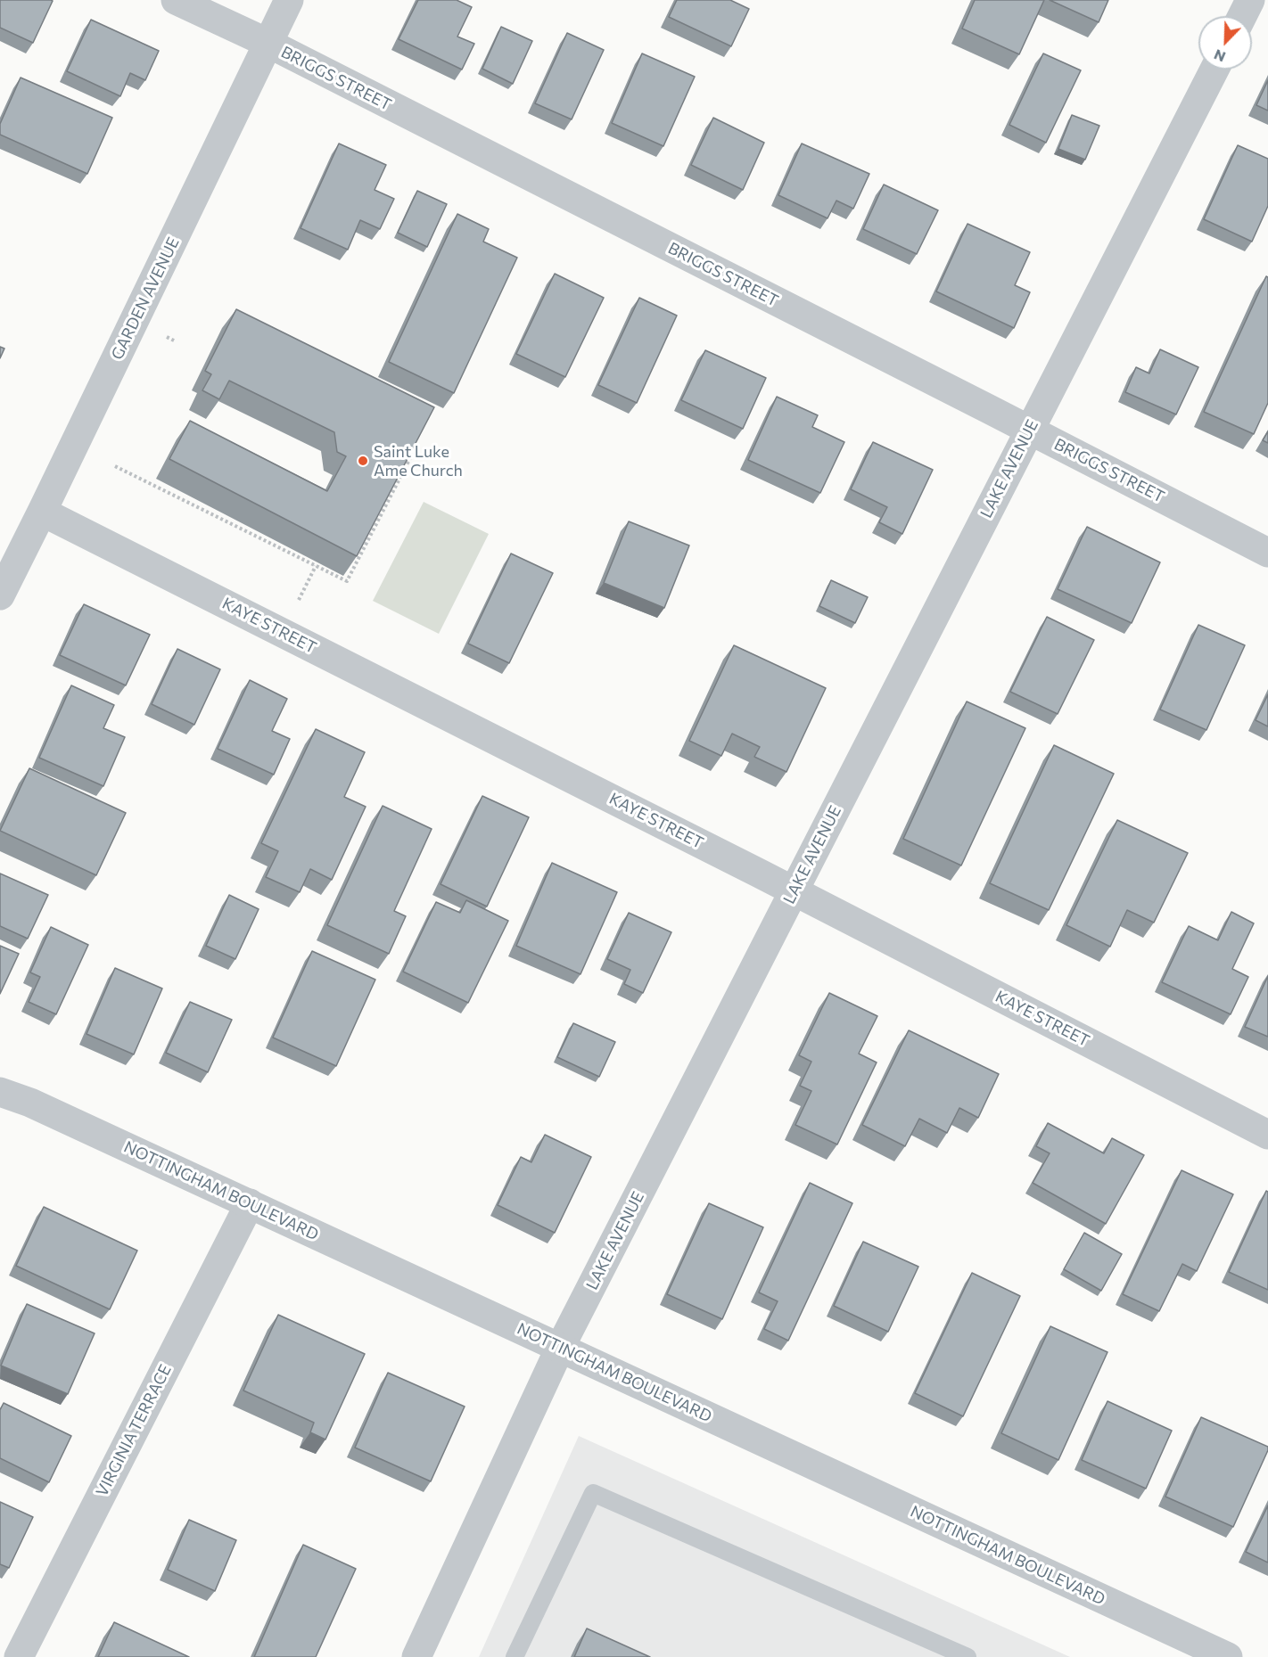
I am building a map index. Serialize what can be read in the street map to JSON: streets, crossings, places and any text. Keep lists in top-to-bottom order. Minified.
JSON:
{"streets":{"street":["BRIGGS STREET","GARDEN AVENUE","LAKE AVENUE","KAYE STREET","NOTTINGHAM BOULEVARD","VIRGINIA TERRACE"]},"crossings":[["BRIGGS STREET","GARDEN AVENUE"],["BRIGGS STREET","LAKE AVENUE"],["GARDEN AVENUE","KAYE STREET"],["LAKE AVENUE","KAYE STREET"],["LAKE AVENUE","NOTTINGHAM BOULEVARD"],["NOTTINGHAM BOULEVARD","VIRGINIA TERRACE"]],"places":["Saint Luke Ame Church"],"north":"bottom left"}
